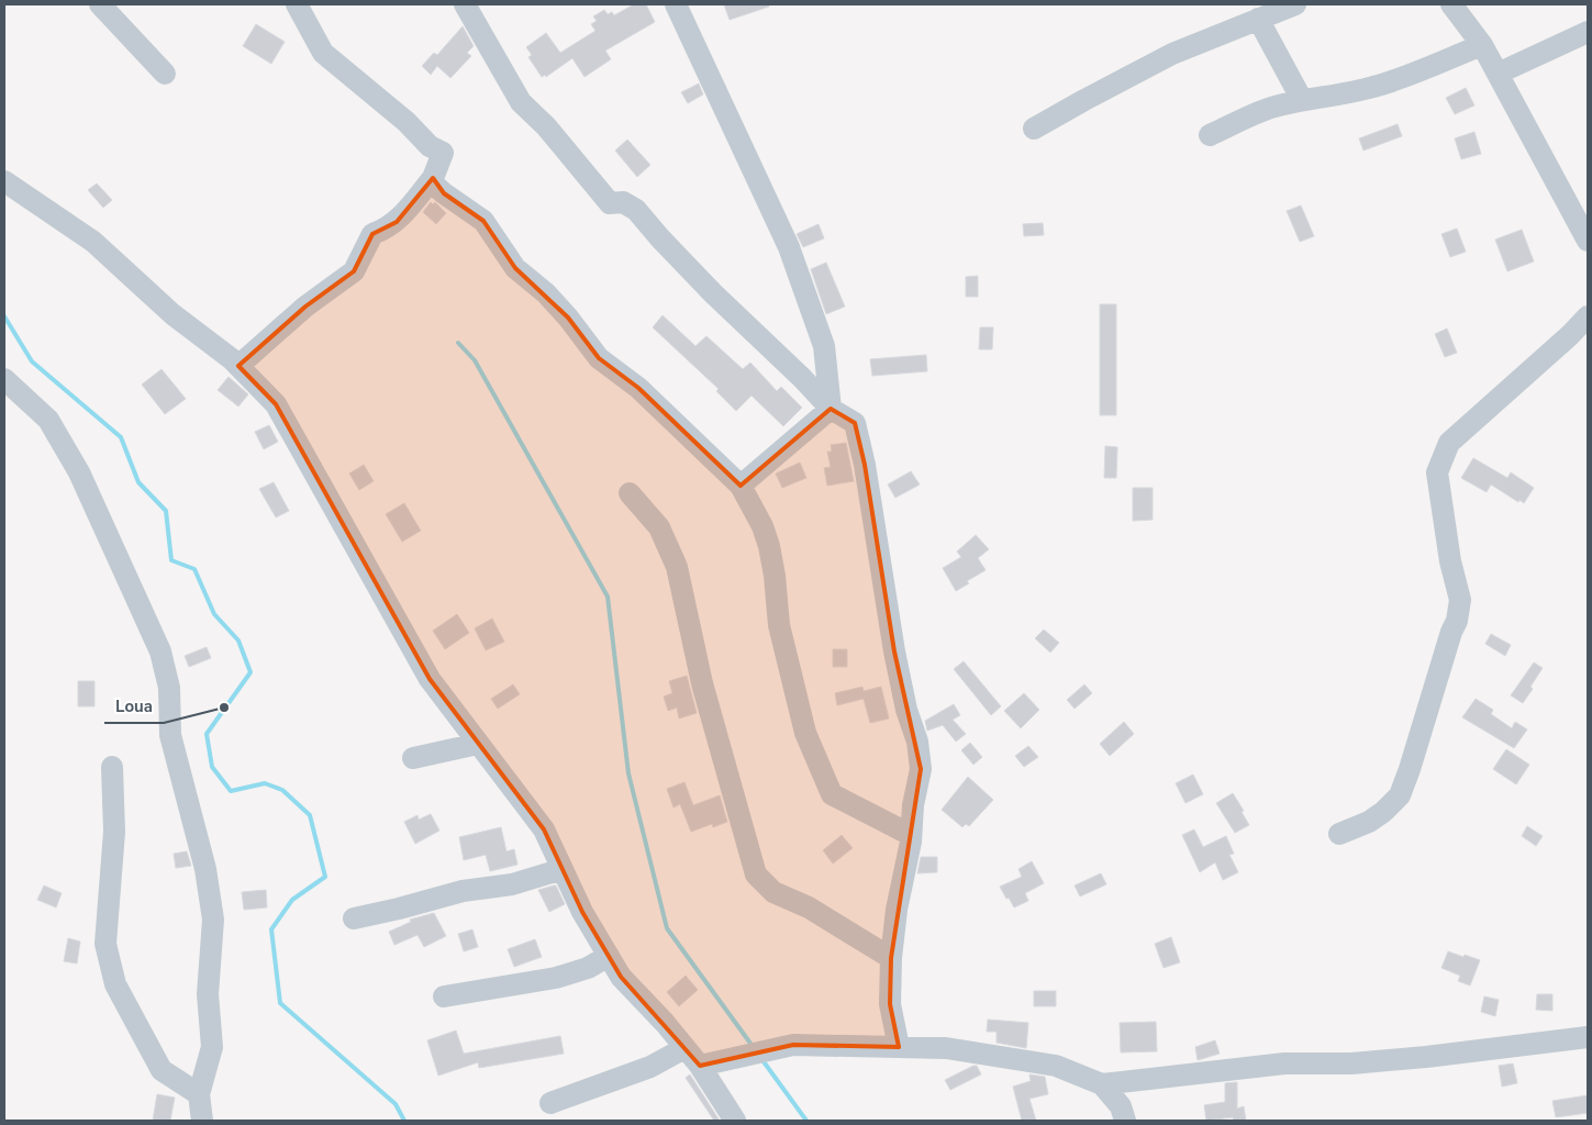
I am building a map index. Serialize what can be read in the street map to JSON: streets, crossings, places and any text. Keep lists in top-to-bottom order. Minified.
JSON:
{"places":["Loua"]}
